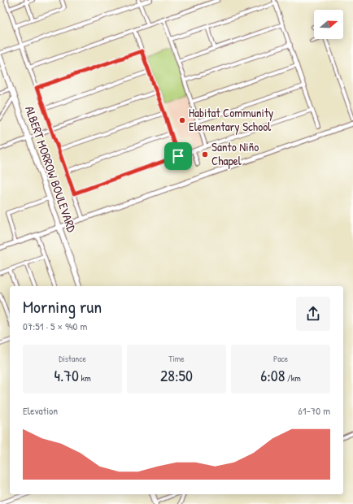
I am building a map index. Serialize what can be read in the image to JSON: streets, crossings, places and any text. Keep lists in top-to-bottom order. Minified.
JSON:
{"streets":{"highway":["ALBERT MORROW BOULEVARD"]},"places":["Habitat Community Elementary School","Santo Niño Chapel"],"north":"right","page":{"heading":["Morning run","07:51 · 5 × 940 m"],"stats":[["Distance","4.70 km"],["Time","28:50"],["Pace","6:08 /km"]],"chart":["Elevation","61–70 m"]}}
